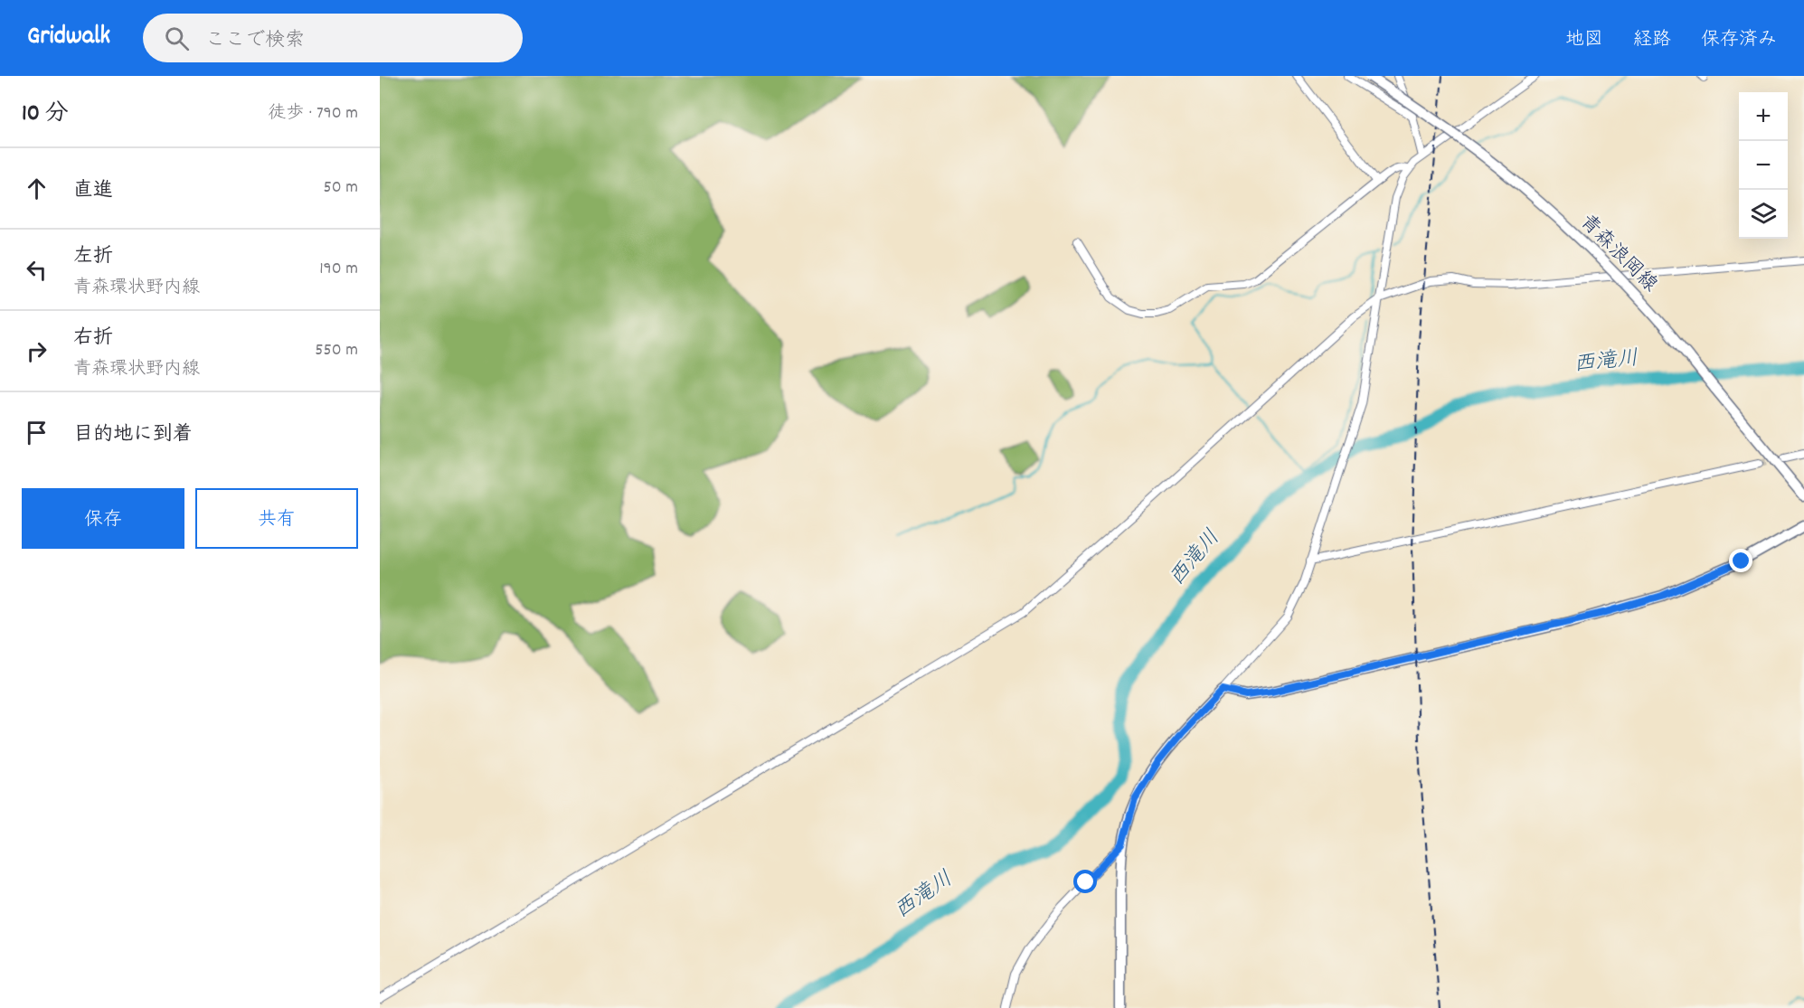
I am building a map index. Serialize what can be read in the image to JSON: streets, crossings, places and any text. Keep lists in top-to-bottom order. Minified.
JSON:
{"streets":{"main road":["青森浪岡線"]},"water":["西滝川"],"page":{"header":"Gridwalk","search":"ここで検索","nav":["地図","経路","保存済み"],"heading":["10 分","徒歩 · 790 m"],"map_buttons":["+","−"],"list":[["直進","50 m"],["左折","青森環状野内線","190 m"],["右折","青森環状野内線","550 m"],"目的地に到着"],"buttons":["保存","共有"]}}
